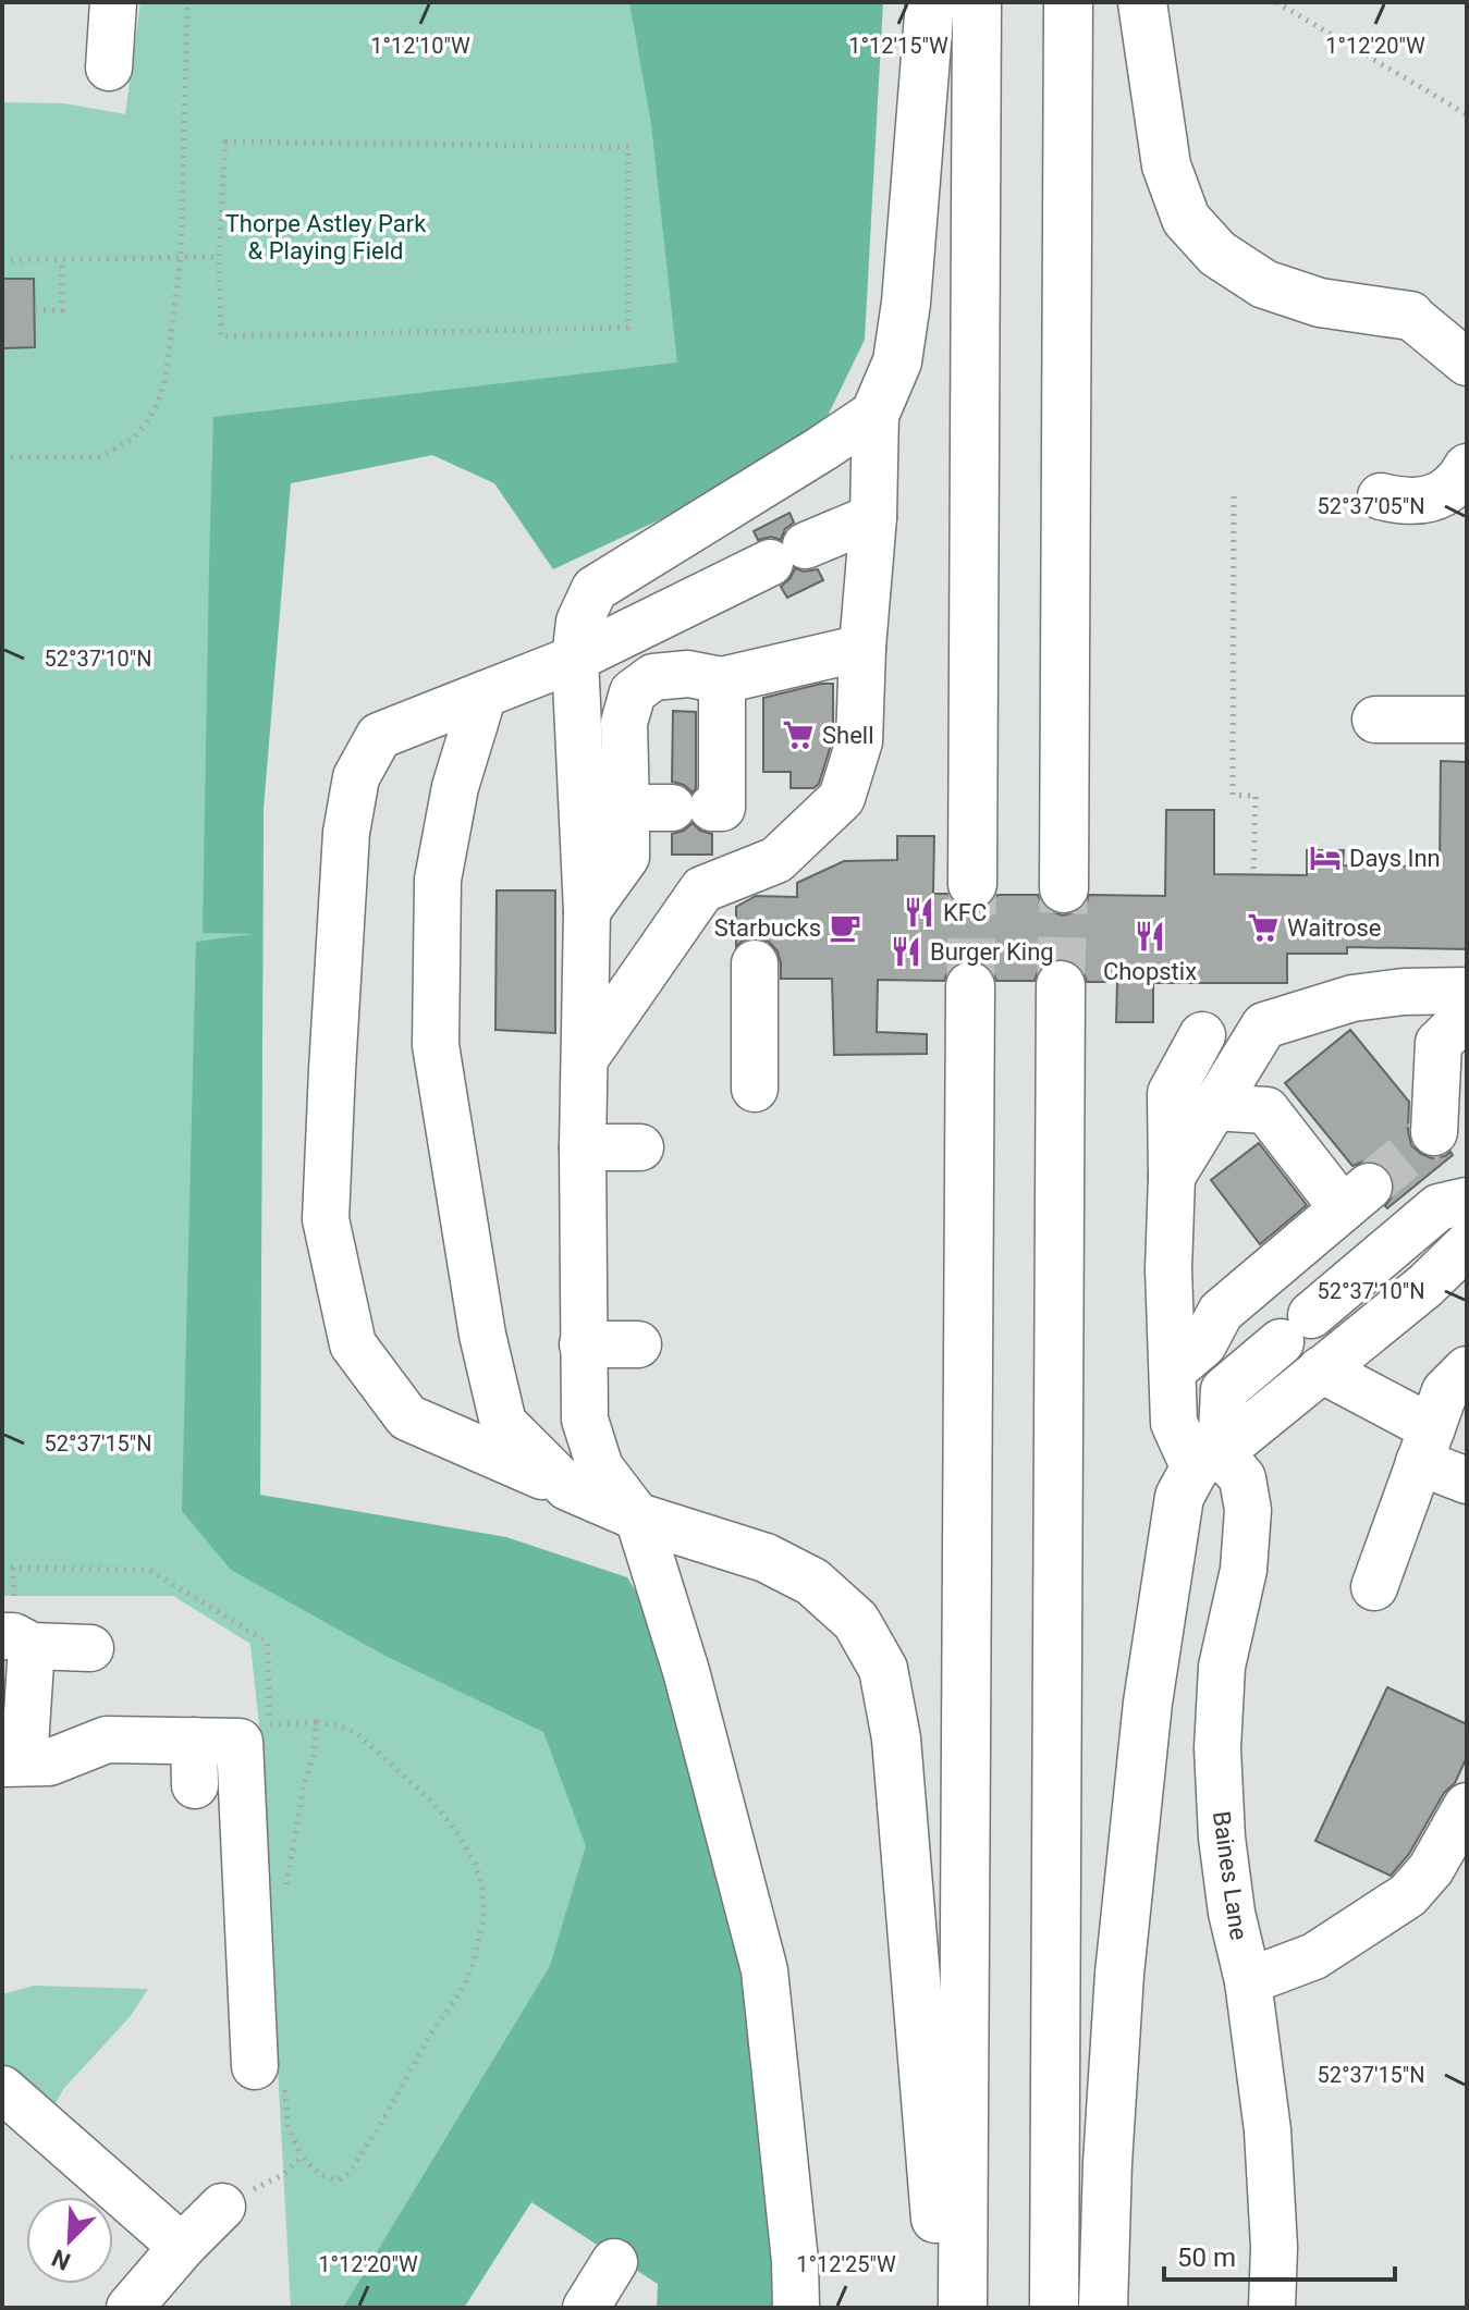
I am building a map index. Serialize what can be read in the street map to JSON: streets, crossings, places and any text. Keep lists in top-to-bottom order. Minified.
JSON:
{"streets":{"street":["Baines Lane"]},"parks":["Thorpe Astley Park & Playing Field"],"places":{"supermarket":["Shell","Waitrose"],"hotel":["Days Inn"],"restaurant":["KFC","Chopstix","Burger King"],"cafe":["Starbucks"]},"scale_bar":"50 m","north":"bottom left","coordinates":["1°12'10\"W","1°12'15\"W","1°12'20\"W","52°37'05\"N","52°37'10\"N","52°37'15\"N","1°12'25\"W"]}
